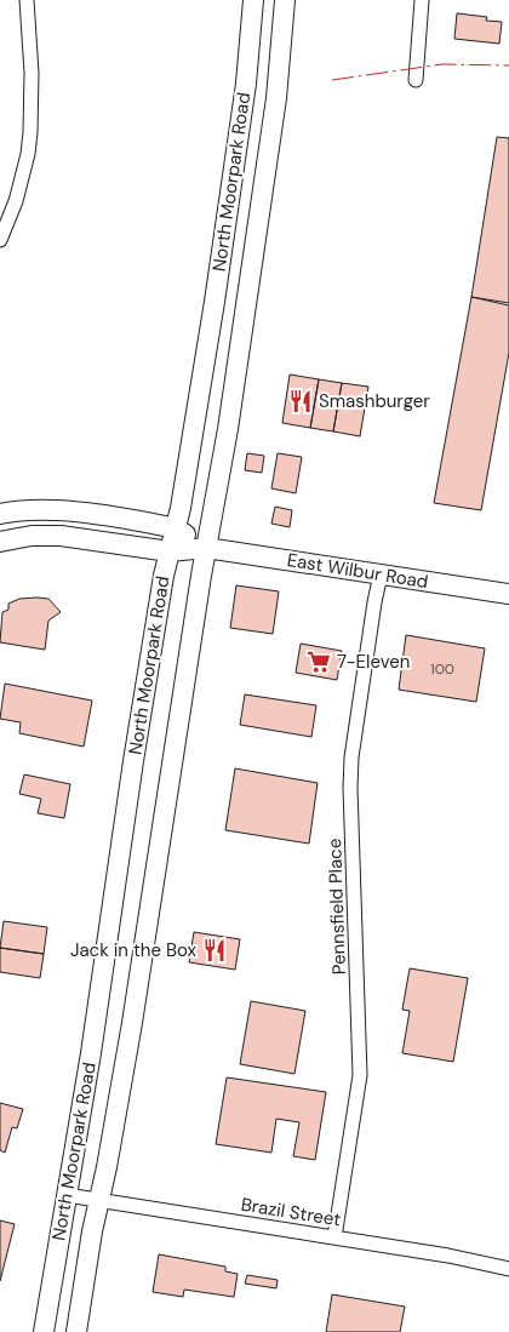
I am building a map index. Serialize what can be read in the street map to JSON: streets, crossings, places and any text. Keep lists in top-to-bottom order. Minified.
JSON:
{"streets":{"main road":["North Moorpark Road","East Wilbur Road"],"street":["Pennsfield Place","Brazil Street"]},"crossings":[["North Moorpark Road","East Wilbur Road"],["North Moorpark Road","Brazil Street"],["East Wilbur Road","Pennsfield Place"],["Pennsfield Place","Brazil Street"]],"places":{"restaurant":["Smashburger","Jack in the Box"],"supermarket":["7-Eleven"]},"house_numbers":["100"]}
